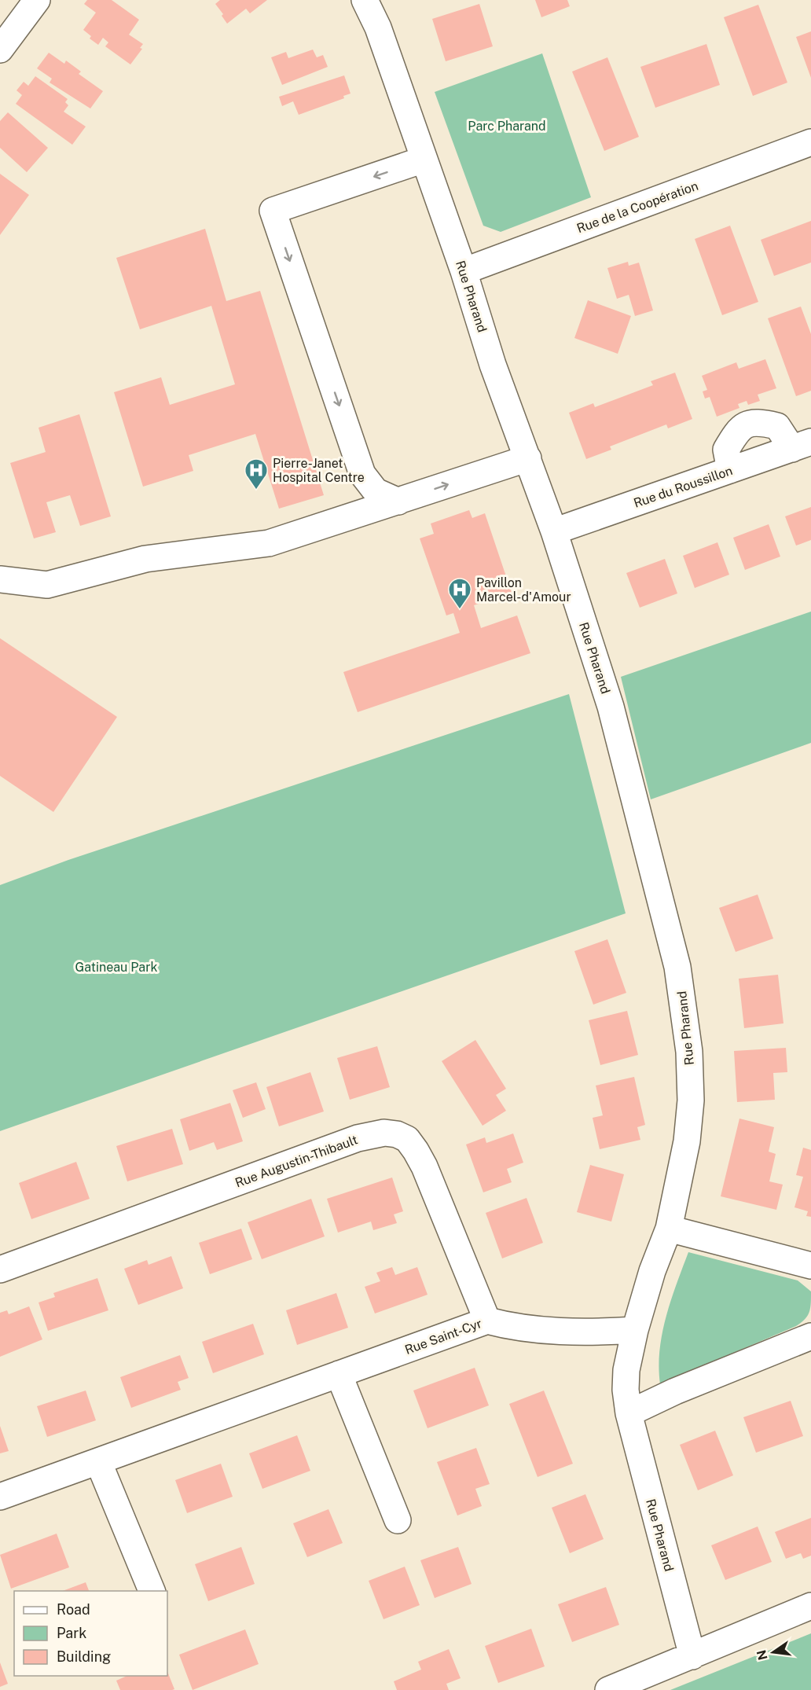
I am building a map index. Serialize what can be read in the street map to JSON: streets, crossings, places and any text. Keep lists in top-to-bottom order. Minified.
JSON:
{"streets":{"street":["Rue de la Coopération","Rue Pharand","Rue du Roussillon","Rue Augustin-Thibault","Rue Saint-Cyr"]},"crossings":[["Rue de la Coopération","Rue Pharand"],["Rue Pharand","Rue du Roussillon"],["Rue Pharand","Rue Saint-Cyr"],["Rue Augustin-Thibault","Rue Saint-Cyr"]],"parks":["Parc Pharand","Gatineau Park"],"places":{"hospital":["Pierre-Janet Hospital Centre","Pavillon Marcel-d'Amour"]},"legend":["Road","Park","Building"],"north":"left"}
